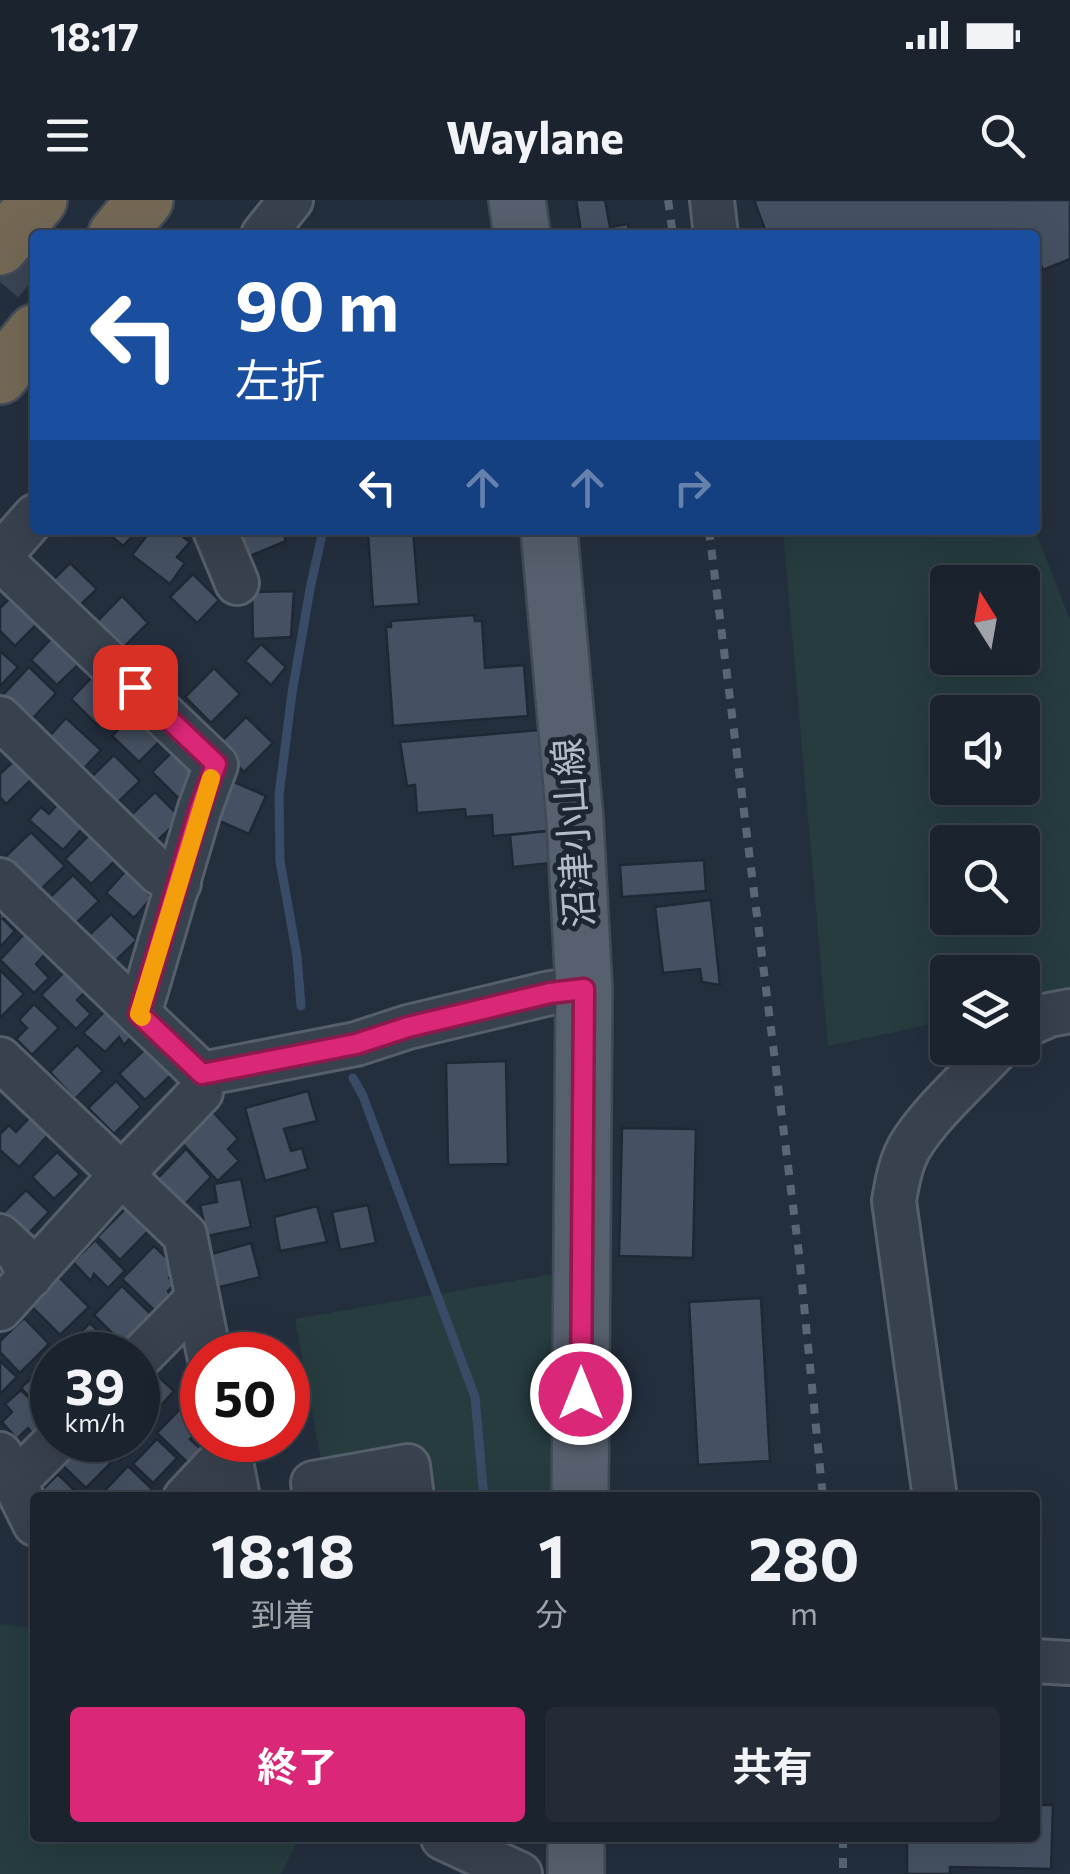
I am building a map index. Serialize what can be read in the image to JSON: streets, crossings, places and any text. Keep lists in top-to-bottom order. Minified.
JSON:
{"streets":{"main road":["沼津小山線"]},"north":"top","page":{"status":"18:17","header":"Waylane","turn":["90 m","左折"],"speed":"39 km/h","limit":"50","eta":["18:18","到着","1","分","280","m"],"buttons":["終了","共有"]}}
